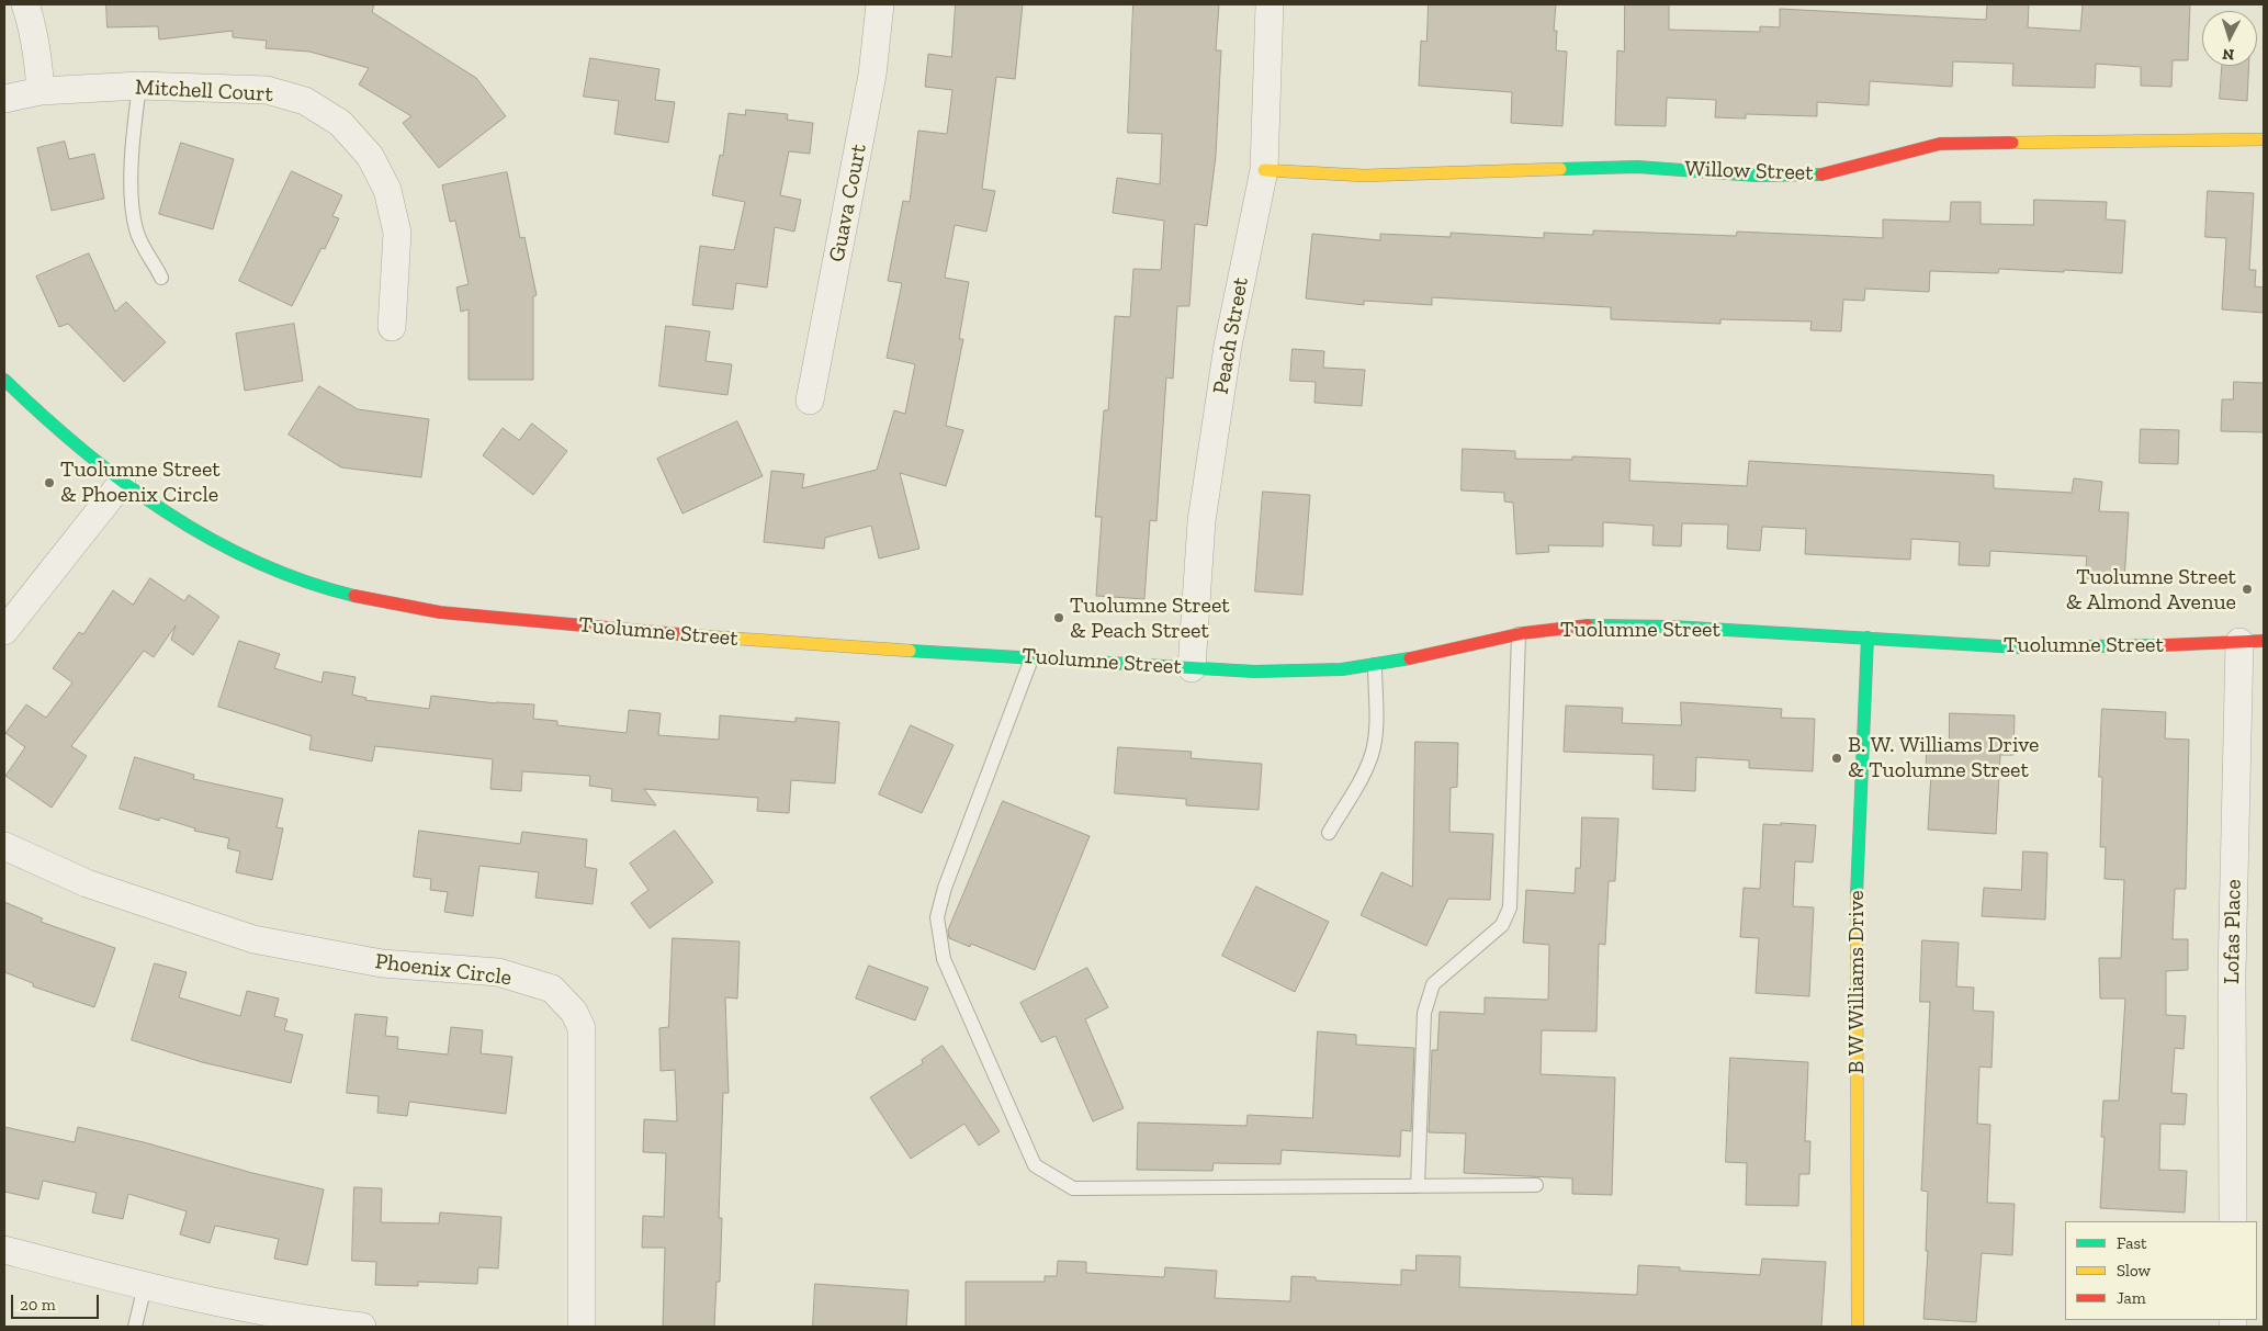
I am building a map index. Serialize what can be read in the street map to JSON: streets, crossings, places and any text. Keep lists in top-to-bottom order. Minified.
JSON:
{"streets":{"main road":["Willow Street","Tuolumne Street","B W Williams Drive"],"street":["Mitchell Court","Guava Court","Peach Street","Lofas Place","Phoenix Circle"]},"crossings":[["Willow Street","Peach Street"],["Peach Street","Tuolumne Street"],["Tuolumne Street","Lofas Place"],["Tuolumne Street","B W Williams Drive"]],"places":["Tuolumne Street & Phoenix Circle","Tuolumne Street & Almond Avenue","Tuolumne Street & Peach Street","B. W. Williams Drive & Tuolumne Street"],"legend":["Fast","Slow","Jam"],"scale_bar":"20 m","north":"bottom"}
